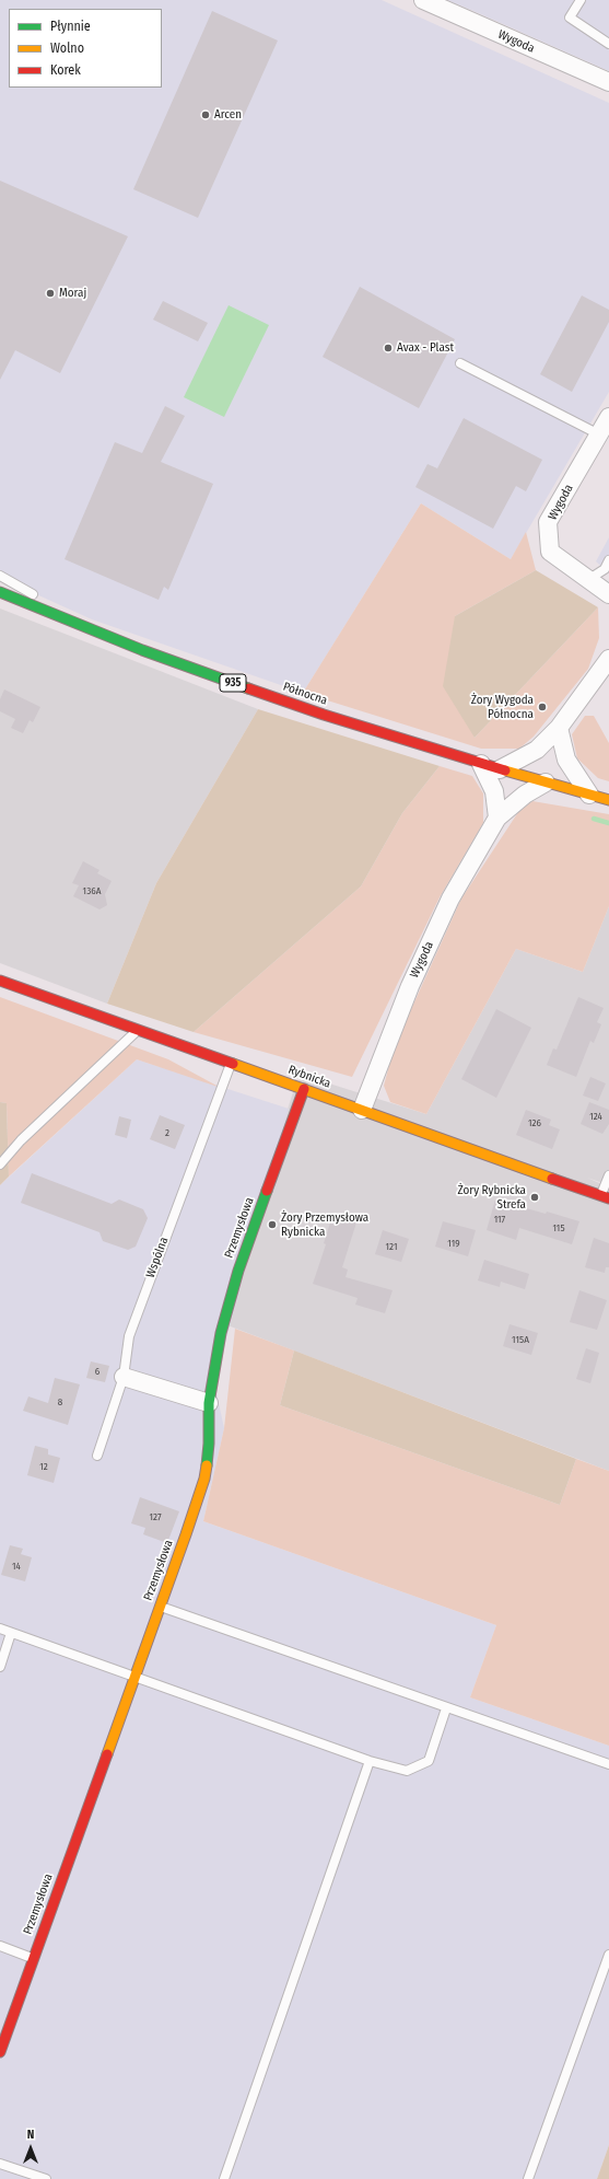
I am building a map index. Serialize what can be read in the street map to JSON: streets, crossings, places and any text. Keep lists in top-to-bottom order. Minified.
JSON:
{"streets":{"street":["Wygoda","935","Północna","Rybnicka","Przemysłowa"],"lane":["Wspólna"]},"crossings":[["Wygoda","Północna"],["Wygoda","Rybnicka"],["Rybnicka","Przemysłowa"],["Rybnicka","Wspólna"]],"places":["Arcen","Moraj","Avax - Plast","Żory Wygoda Północna","Żory Rybnicka Strefa","Żory Przemysłowa Rybnicka"],"house_numbers":["136A","124","126","2","117","115","119","121","115A","6","8","12","127","14"],"legend":["Płynnie","Wolno","Korek"],"north":"top"}
